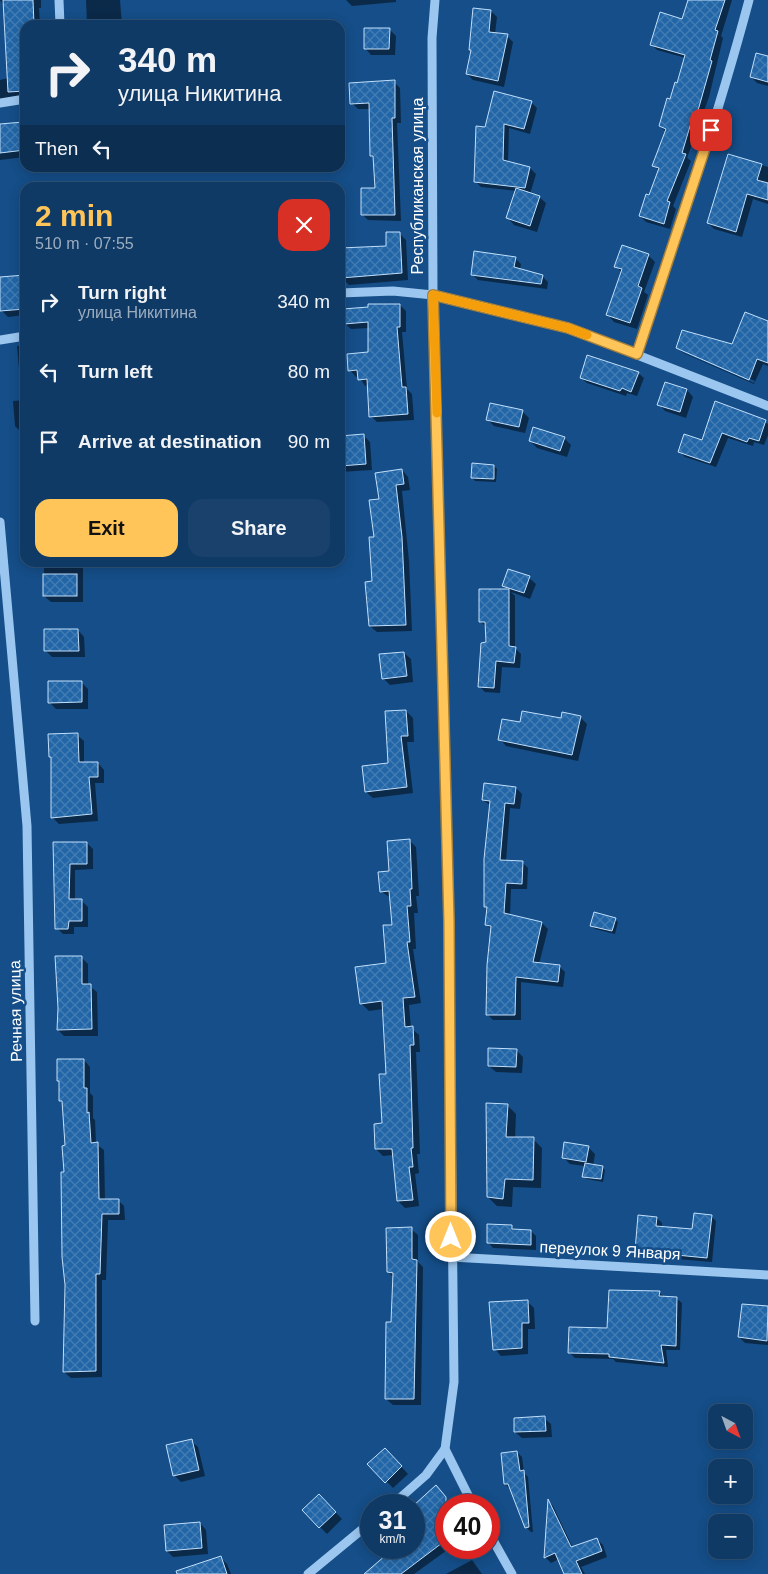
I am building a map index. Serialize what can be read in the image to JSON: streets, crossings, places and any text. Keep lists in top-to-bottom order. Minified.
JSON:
{"streets":{"street":["Республиканская улица","Речная улица","переулок 9 Января"]},"crossings":[["Республиканская улица","переулок 9 Января"]],"north":"bottom right","page":{"turn":["340 m","улица Никитина"],"then":"Then","heading":["2 min","510 m · 07:55"],"list":[{"name":"Turn right","note":"улица Никитина","value":"340 m"},{"name":"Turn left","value":"80 m"},{"name":"Arrive at destination","value":"90 m"}],"buttons":["Exit","Share"],"map_buttons":["+","−"],"speed":"31 km/h","limit":"40"}}
